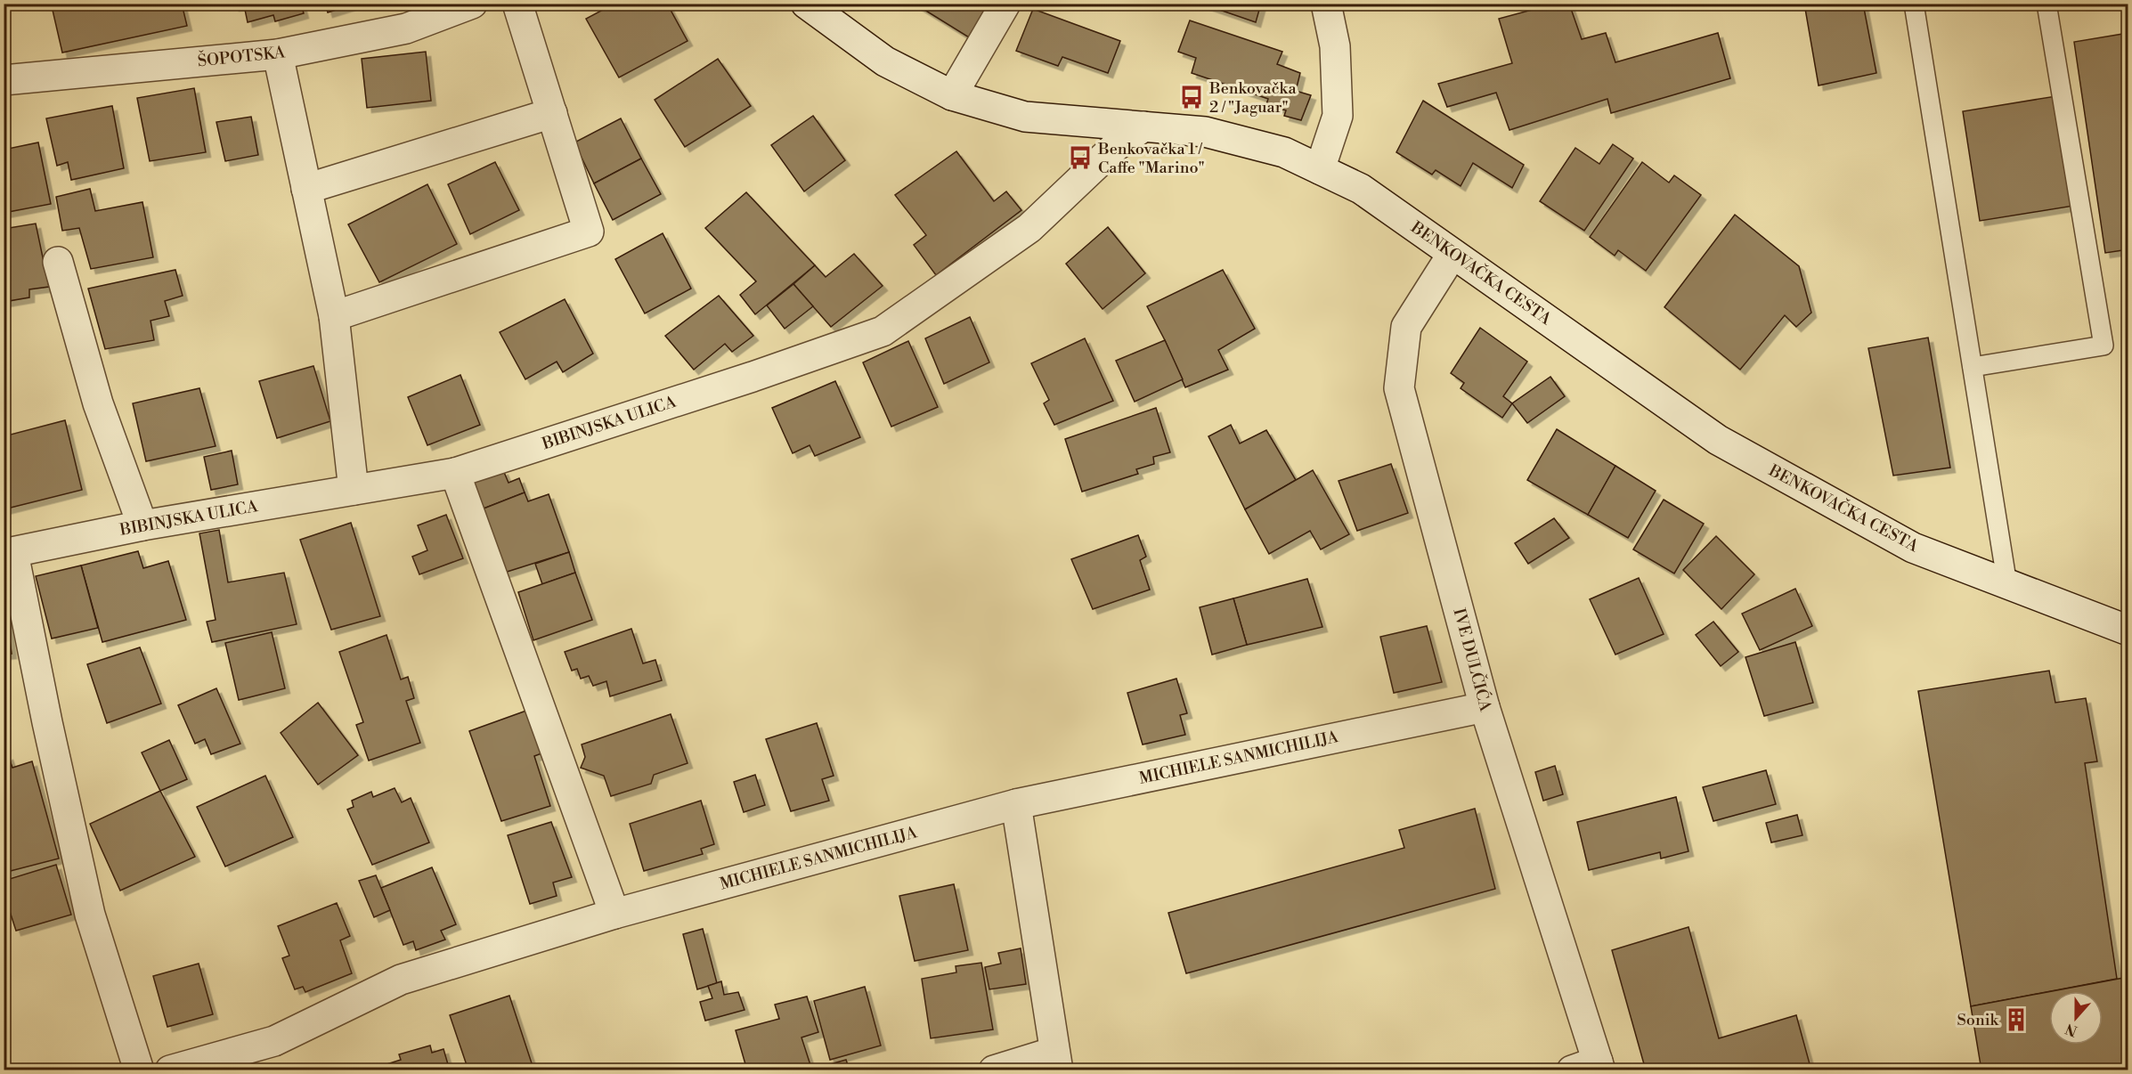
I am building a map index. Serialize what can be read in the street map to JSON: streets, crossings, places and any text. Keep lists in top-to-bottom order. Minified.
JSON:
{"streets":{"street":["ŠOPOTSKA","BENKOVAČKA CESTA","BIBINJSKA ULICA","IVE DULČIĆA","MICHIELE SANMICHILIJA"]},"crossings":[["BENKOVAČKA CESTA","BIBINJSKA ULICA"],["BENKOVAČKA CESTA","IVE DULČIĆA"],["IVE DULČIĆA","MICHIELE SANMICHILIJA"]],"places":{"bus stop":["Benkovačka 2 / \"Jaguar\"","Benkovačka 1 / Caffe \"Marino\""],"building":["Sonik"]},"north":"bottom"}
